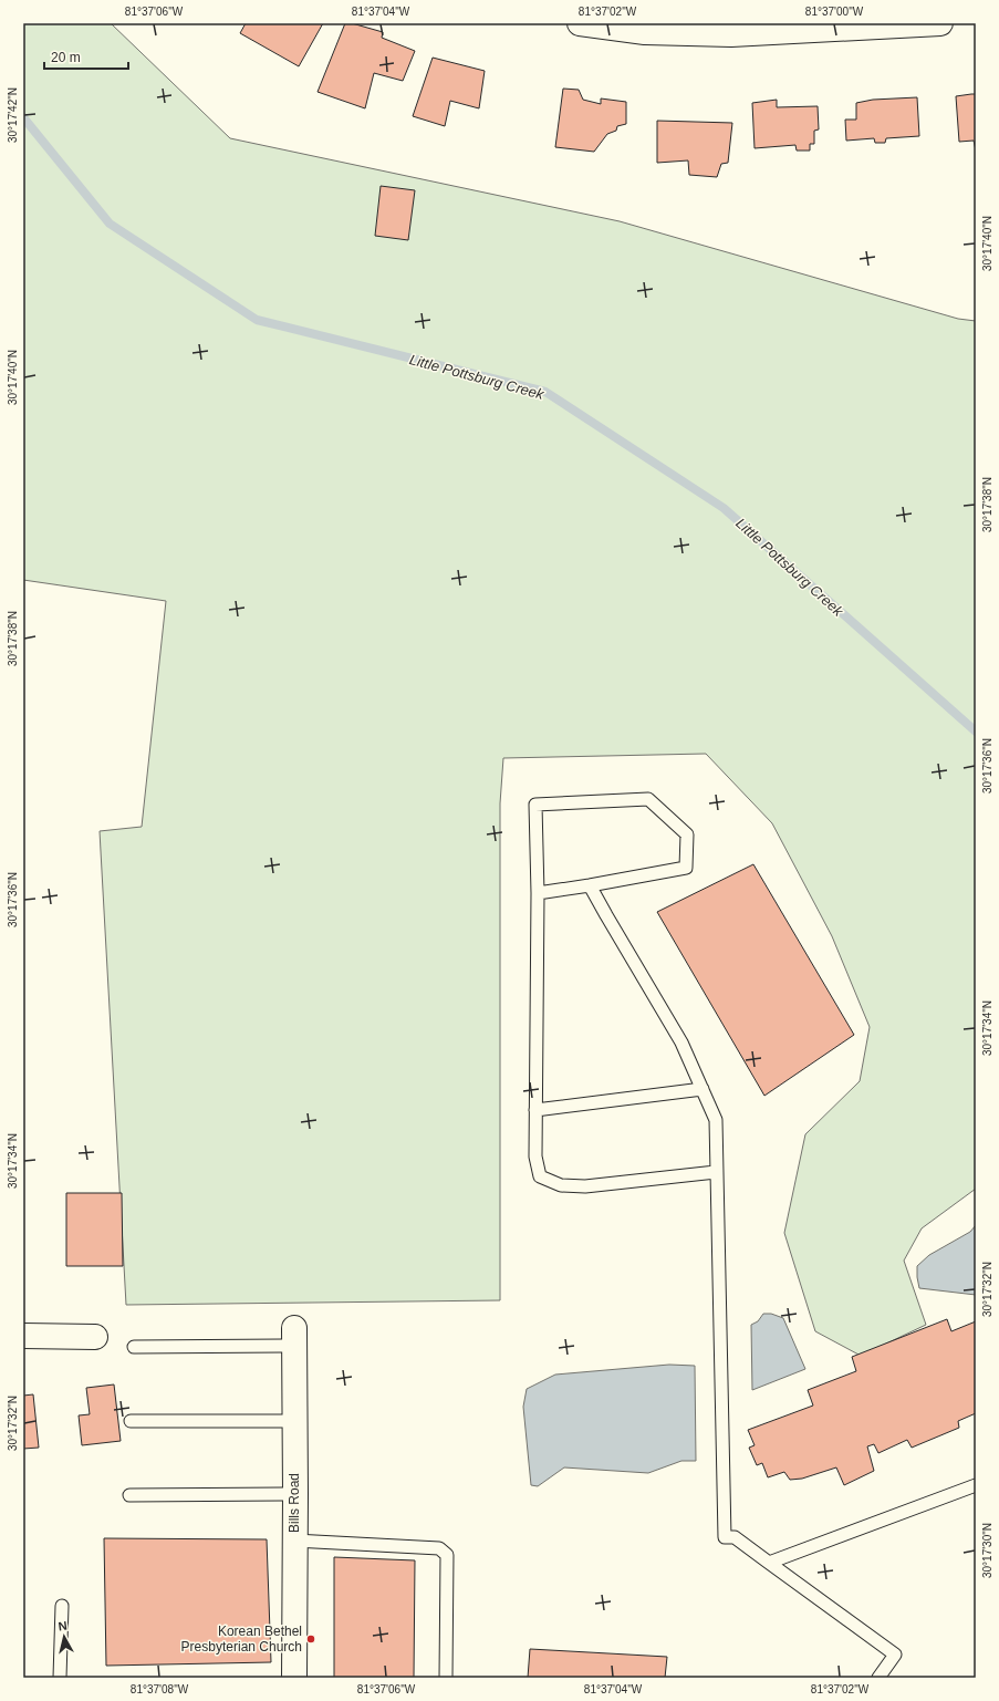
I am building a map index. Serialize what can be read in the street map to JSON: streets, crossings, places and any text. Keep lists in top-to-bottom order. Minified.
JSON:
{"streets":{"street":["Bills Road"]},"water":["Little Pottsburg Creek"],"places":["Korean Bethel Presbyterian Church"],"scale_bar":"20 m","north":"top","coordinates":["81°37'06\"W","81°37'04\"W","81°37'02\"W","81°37'00\"W","30°17'42\"N","30°17'40\"N","30°17'38\"N","30°17'36\"N","30°17'34\"N","30°17'32\"N","30°17'30\"N","81°37'08\"W"]}
